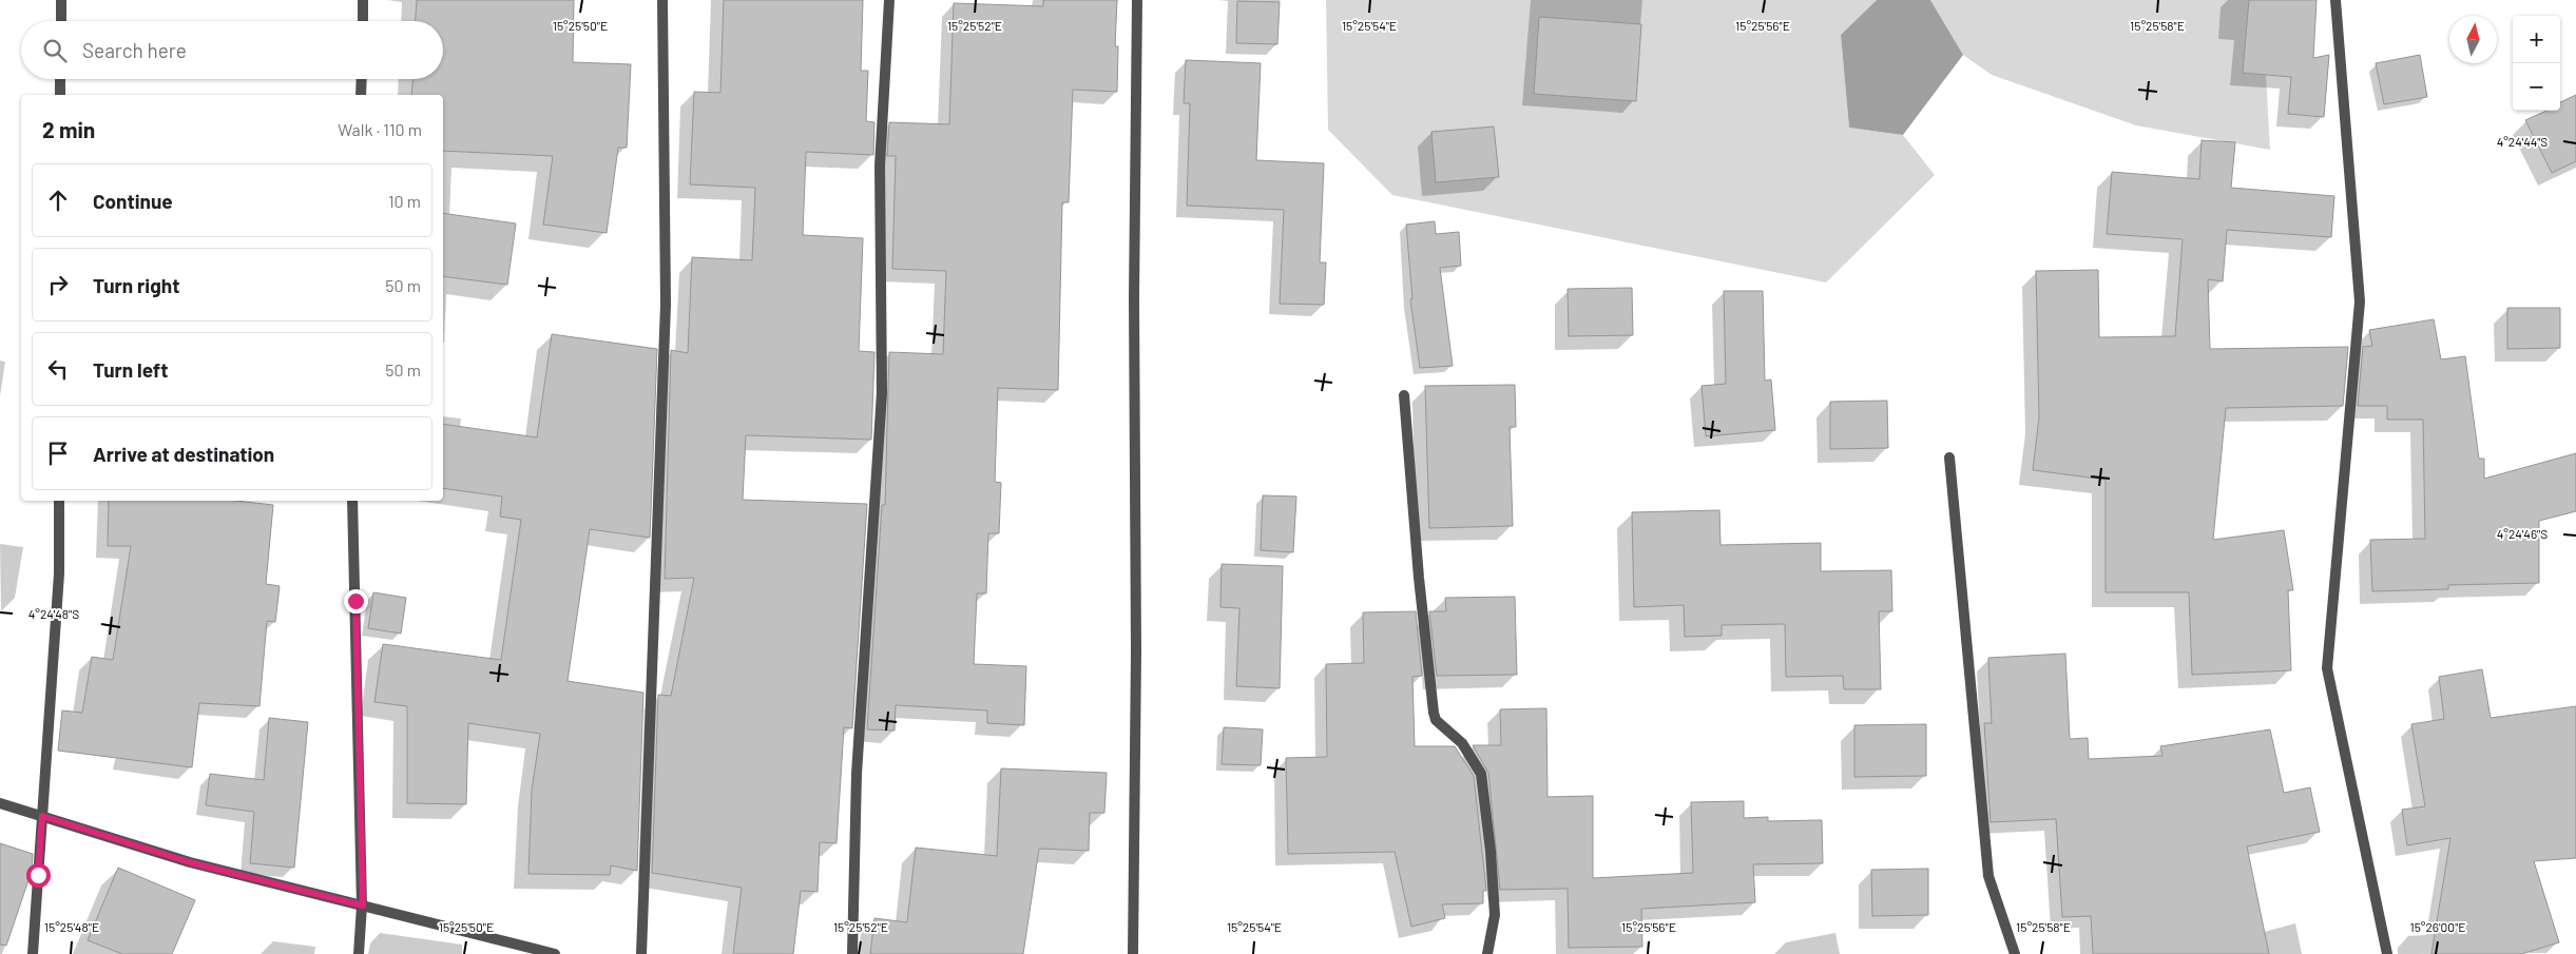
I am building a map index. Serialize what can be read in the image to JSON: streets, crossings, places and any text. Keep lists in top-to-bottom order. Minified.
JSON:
{"north":"top","page":{"map_buttons":["+","−"],"search":"Search here","heading":["2 min","Walk · 110 m"],"list":[["Continue","10 m"],["Turn right","50 m"],["Turn left","50 m"],"Arrive at destination"]},"coordinates":["15°25'50\"E","15°25'52\"E","15°25'54\"E","15°25'56\"E","15°25'58\"E","4°24'44\"S","4°24'46\"S","4°24'48\"S","15°25'48\"E","15°26'00\"E"]}
